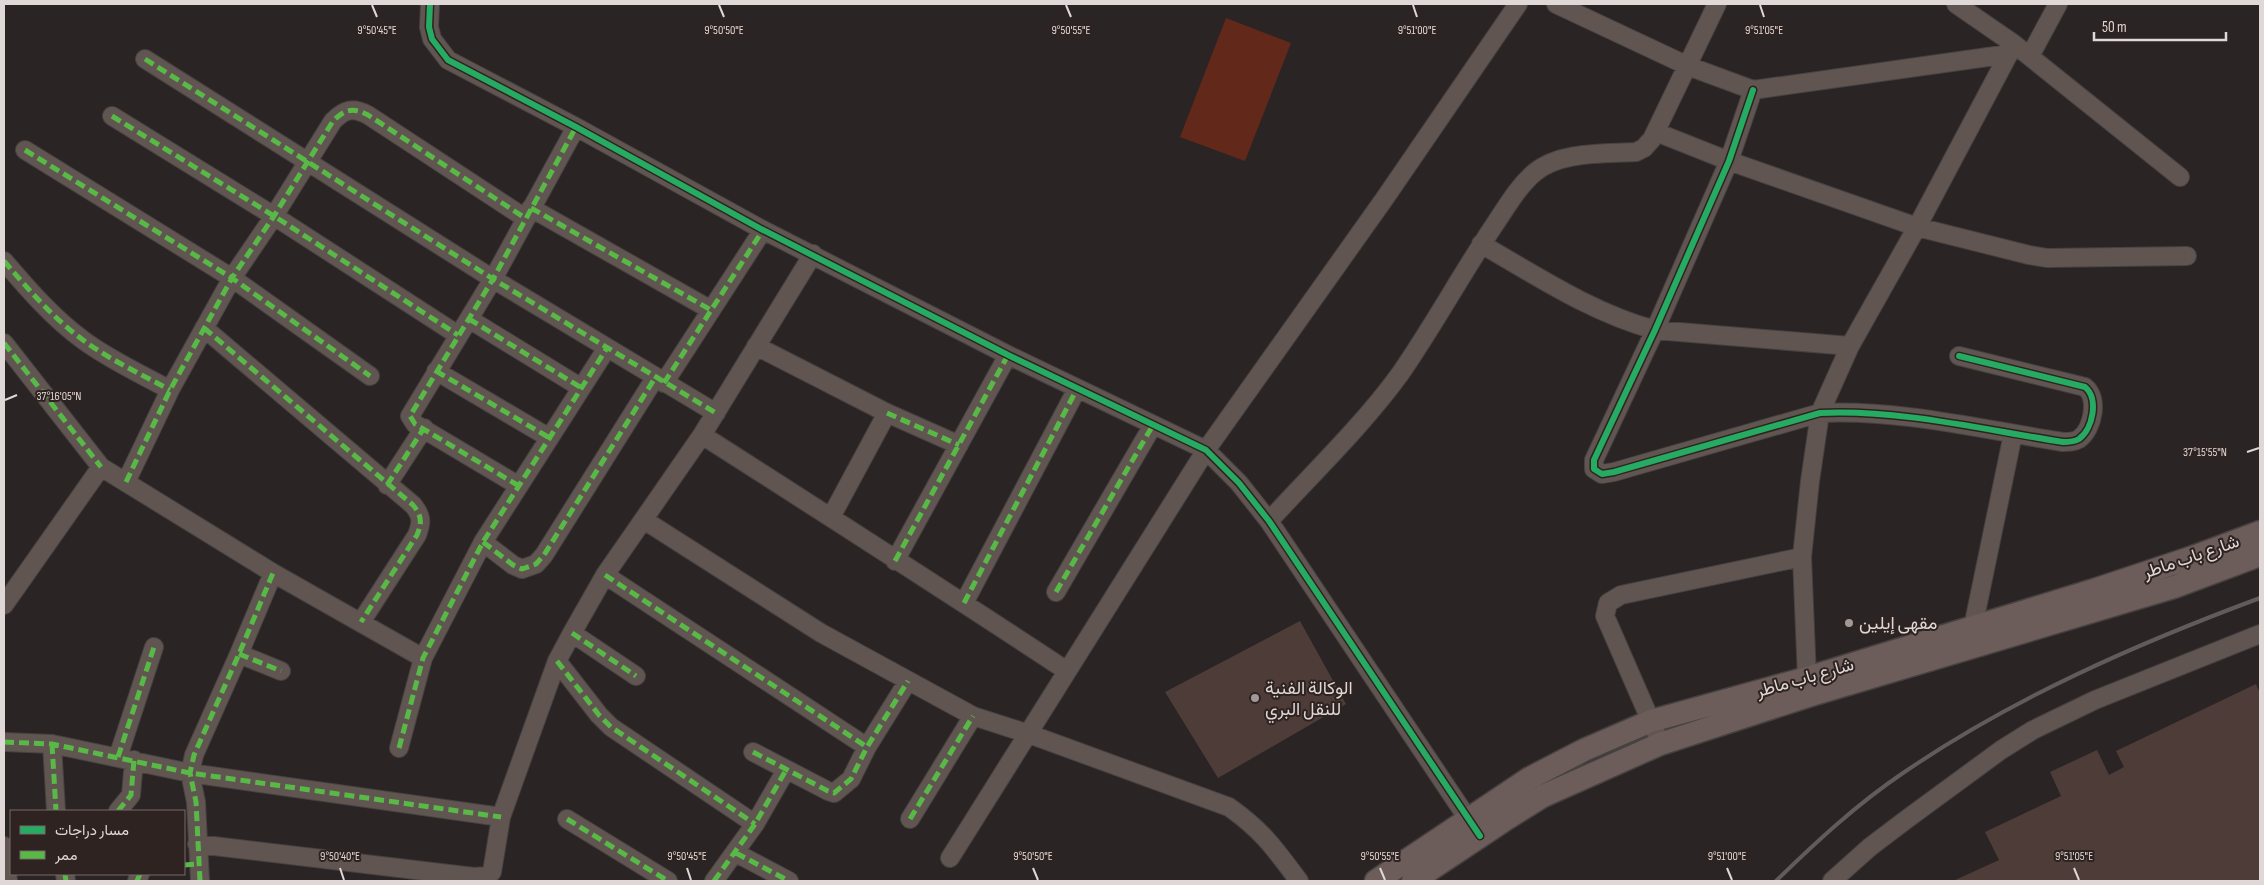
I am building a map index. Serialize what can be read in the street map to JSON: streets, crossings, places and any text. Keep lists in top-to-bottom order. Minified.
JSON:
{"streets":{"main road":["شارع باب ماطر"]},"places":["مقهى إيلين","الوكالة الفنية للنقل البري"],"legend":["مسار دراجات","ممر"],"scale_bar":"50 m","coordinates":["9°50'45\"E","9°50'50\"E","9°50'55\"E","9°51'00\"E","9°51'05\"E","37°16'05\"N","37°15'55\"N","9°50'40\"E"]}
